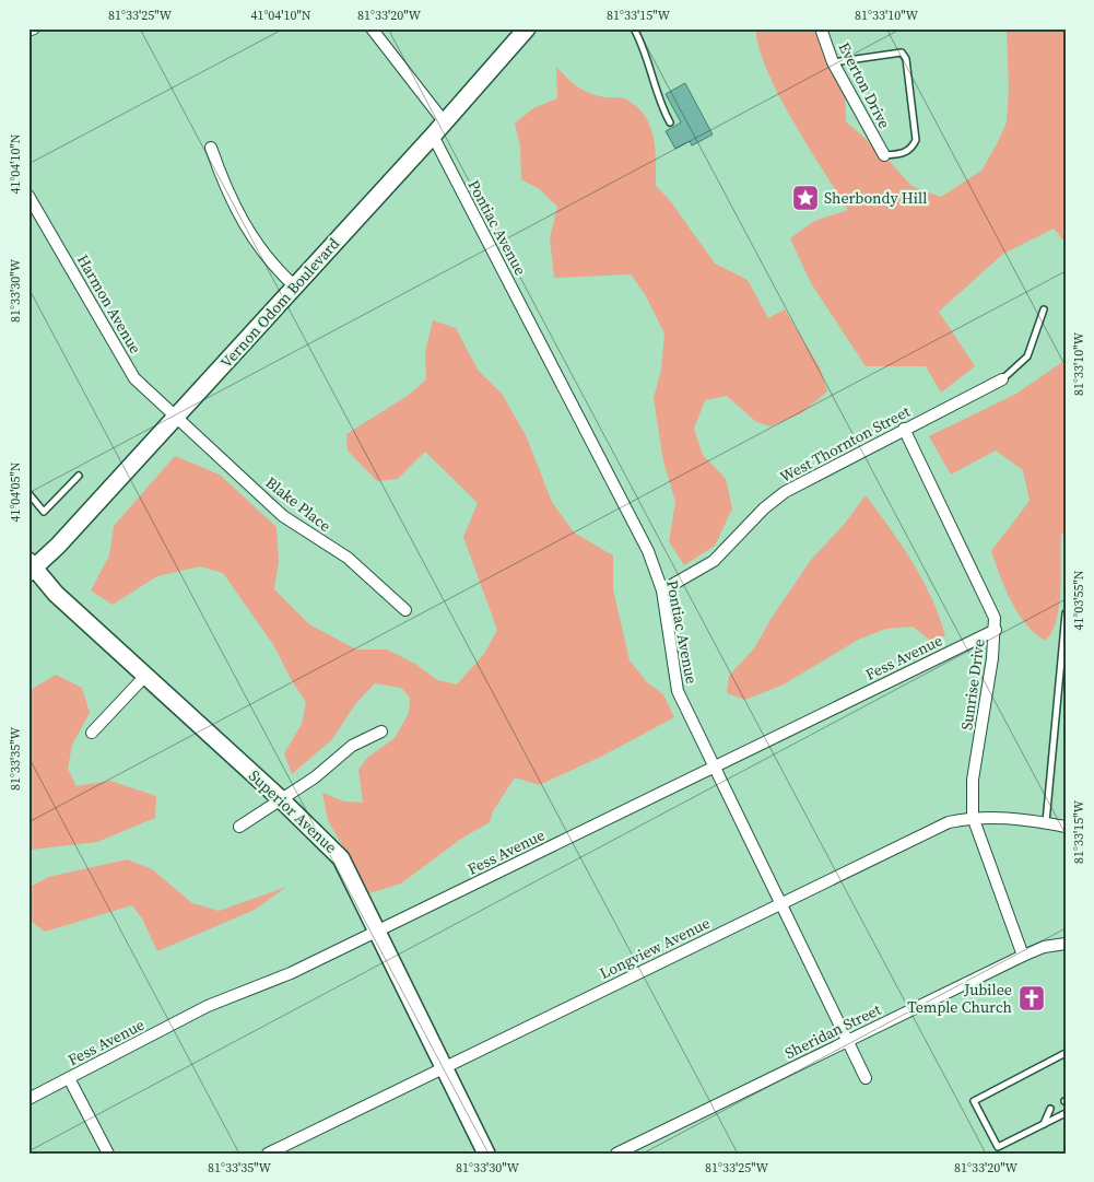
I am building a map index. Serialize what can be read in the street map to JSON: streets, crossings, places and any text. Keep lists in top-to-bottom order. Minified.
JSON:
{"streets":{"street":["Everton Drive","Pontiac Avenue","Vernon Odom Boulevard","Harmon Avenue","West Thornton Street","Blake Place","Fess Avenue","Sunrise Drive","Superior Avenue","Longview Avenue","Sheridan Street"]},"crossings":[["Pontiac Avenue","Vernon Odom Boulevard"],["Pontiac Avenue","West Thornton Street"],["Pontiac Avenue","Fess Avenue"],["Pontiac Avenue","Longview Avenue"],["Pontiac Avenue","Sheridan Street"],["Vernon Odom Boulevard","Harmon Avenue"],["Vernon Odom Boulevard","Blake Place"],["Vernon Odom Boulevard","Superior Avenue"],["Harmon Avenue","Blake Place"],["West Thornton Street","Sunrise Drive"],["Fess Avenue","Sunrise Drive"],["Fess Avenue","Superior Avenue"],["Sunrise Drive","Longview Avenue"],["Sunrise Drive","Sheridan Street"],["Superior Avenue","Longview Avenue"]],"places":{"place":["Sherbondy Hill"],"church":["Jubilee Temple Church"]},"coordinates":["81°33'25\"W","41°04'10\"N","81°33'20\"W","81°33'15\"W","81°33'10\"W","81°33'30\"W","41°04'05\"N","41°03'55\"N","81°33'35\"W"]}
